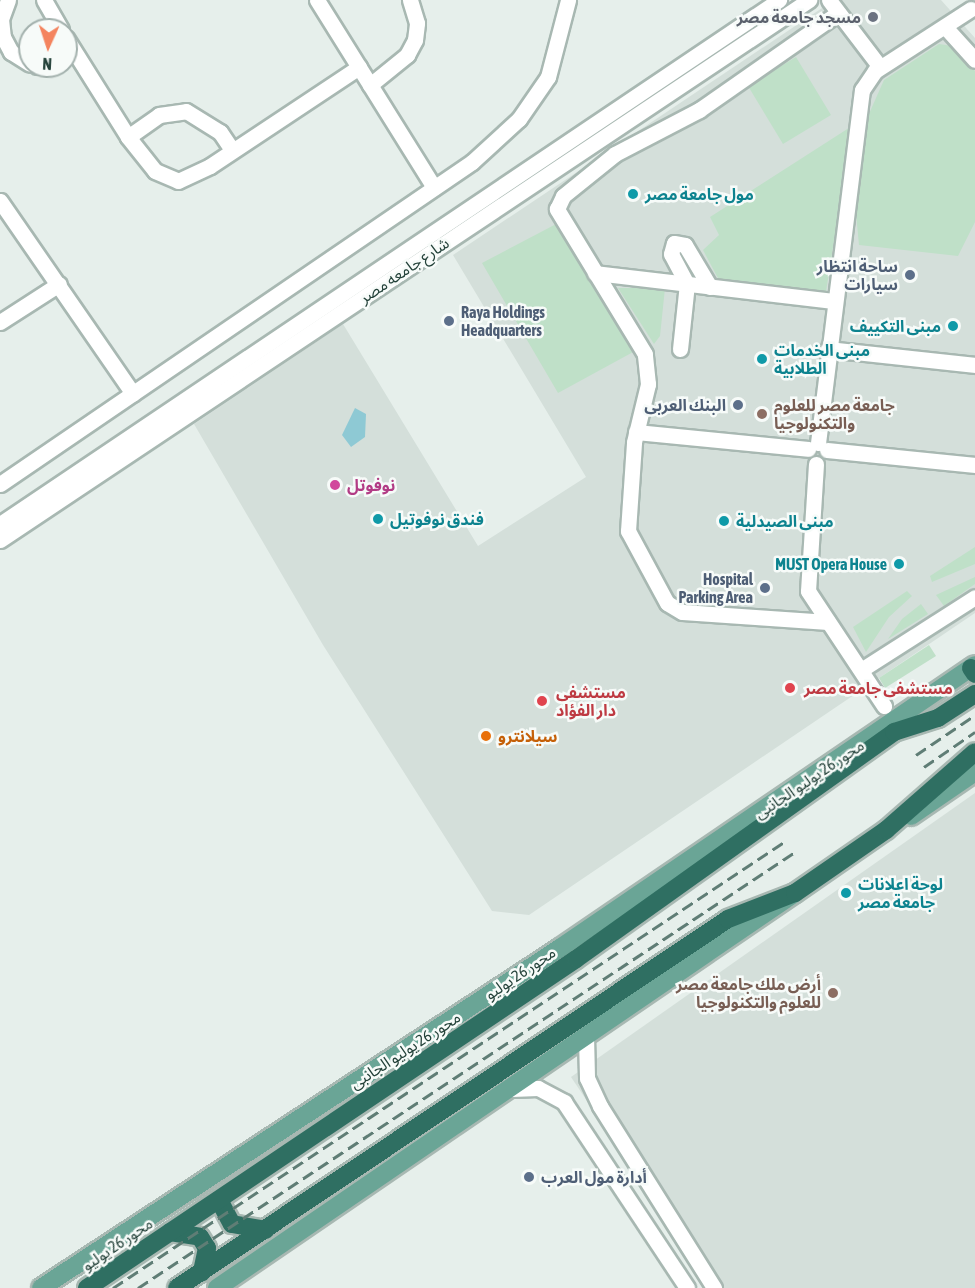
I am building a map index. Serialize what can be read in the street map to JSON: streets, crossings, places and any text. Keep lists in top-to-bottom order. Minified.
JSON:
{"streets":{"highway":["محور 26 يوليو"],"main road":["محور 26 يوليو الجانبى"],"street":["شارع جامعه مصر"]},"crossings":[["محور 26 يوليو الجانبى","محور 26 يوليو"]],"places":["مسجد جامعة مصر","مول جامعة مصر","ساحة انتظار سيارات","Raya Holdings Headquarters","مبنى التكييف","مبنى الخدمات الطلابية","البنك العربى","جامعة مصر للعلوم والتكنولوجيا","نوفوتل","فندق نوفوتيل","مبنى الصيدلية","MUST Opera House","Hospital Parking Area","مستشفى جامعة مصر","مستشفى دار الفؤاد","سيلانترو","لوحة اعلانات جامعة مصر","أرض ملك جامعة مصر للعلوم والتكنولوجيا","أدارة مول العرب"],"north":"bottom"}
